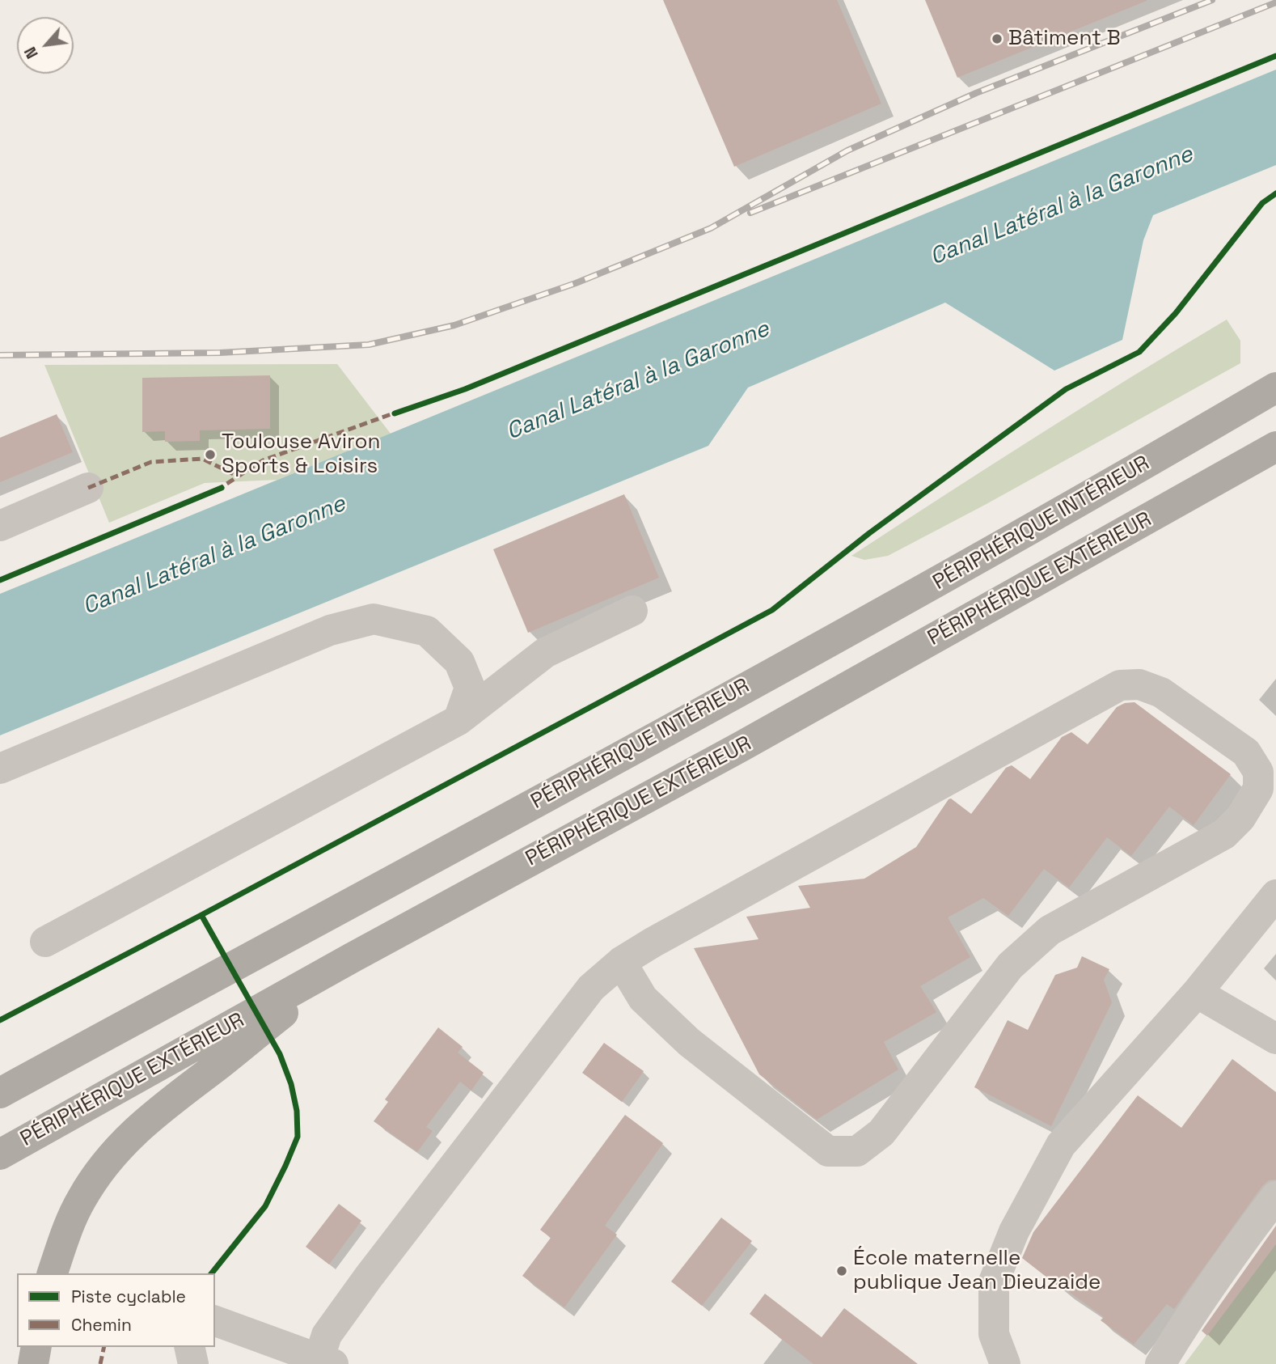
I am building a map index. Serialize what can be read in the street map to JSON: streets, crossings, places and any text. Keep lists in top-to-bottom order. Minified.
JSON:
{"streets":{"highway":["PÉRIPHÉRIQUE INTÉRIEUR","PÉRIPHÉRIQUE EXTÉRIEUR"]},"water":["Canal Latéral à la Garonne"],"places":["Bâtiment B","Toulouse Aviron Sports & Loisirs","École maternelle publique Jean Dieuzaide"],"legend":["Piste cyclable","Chemin"],"north":"bottom left"}
